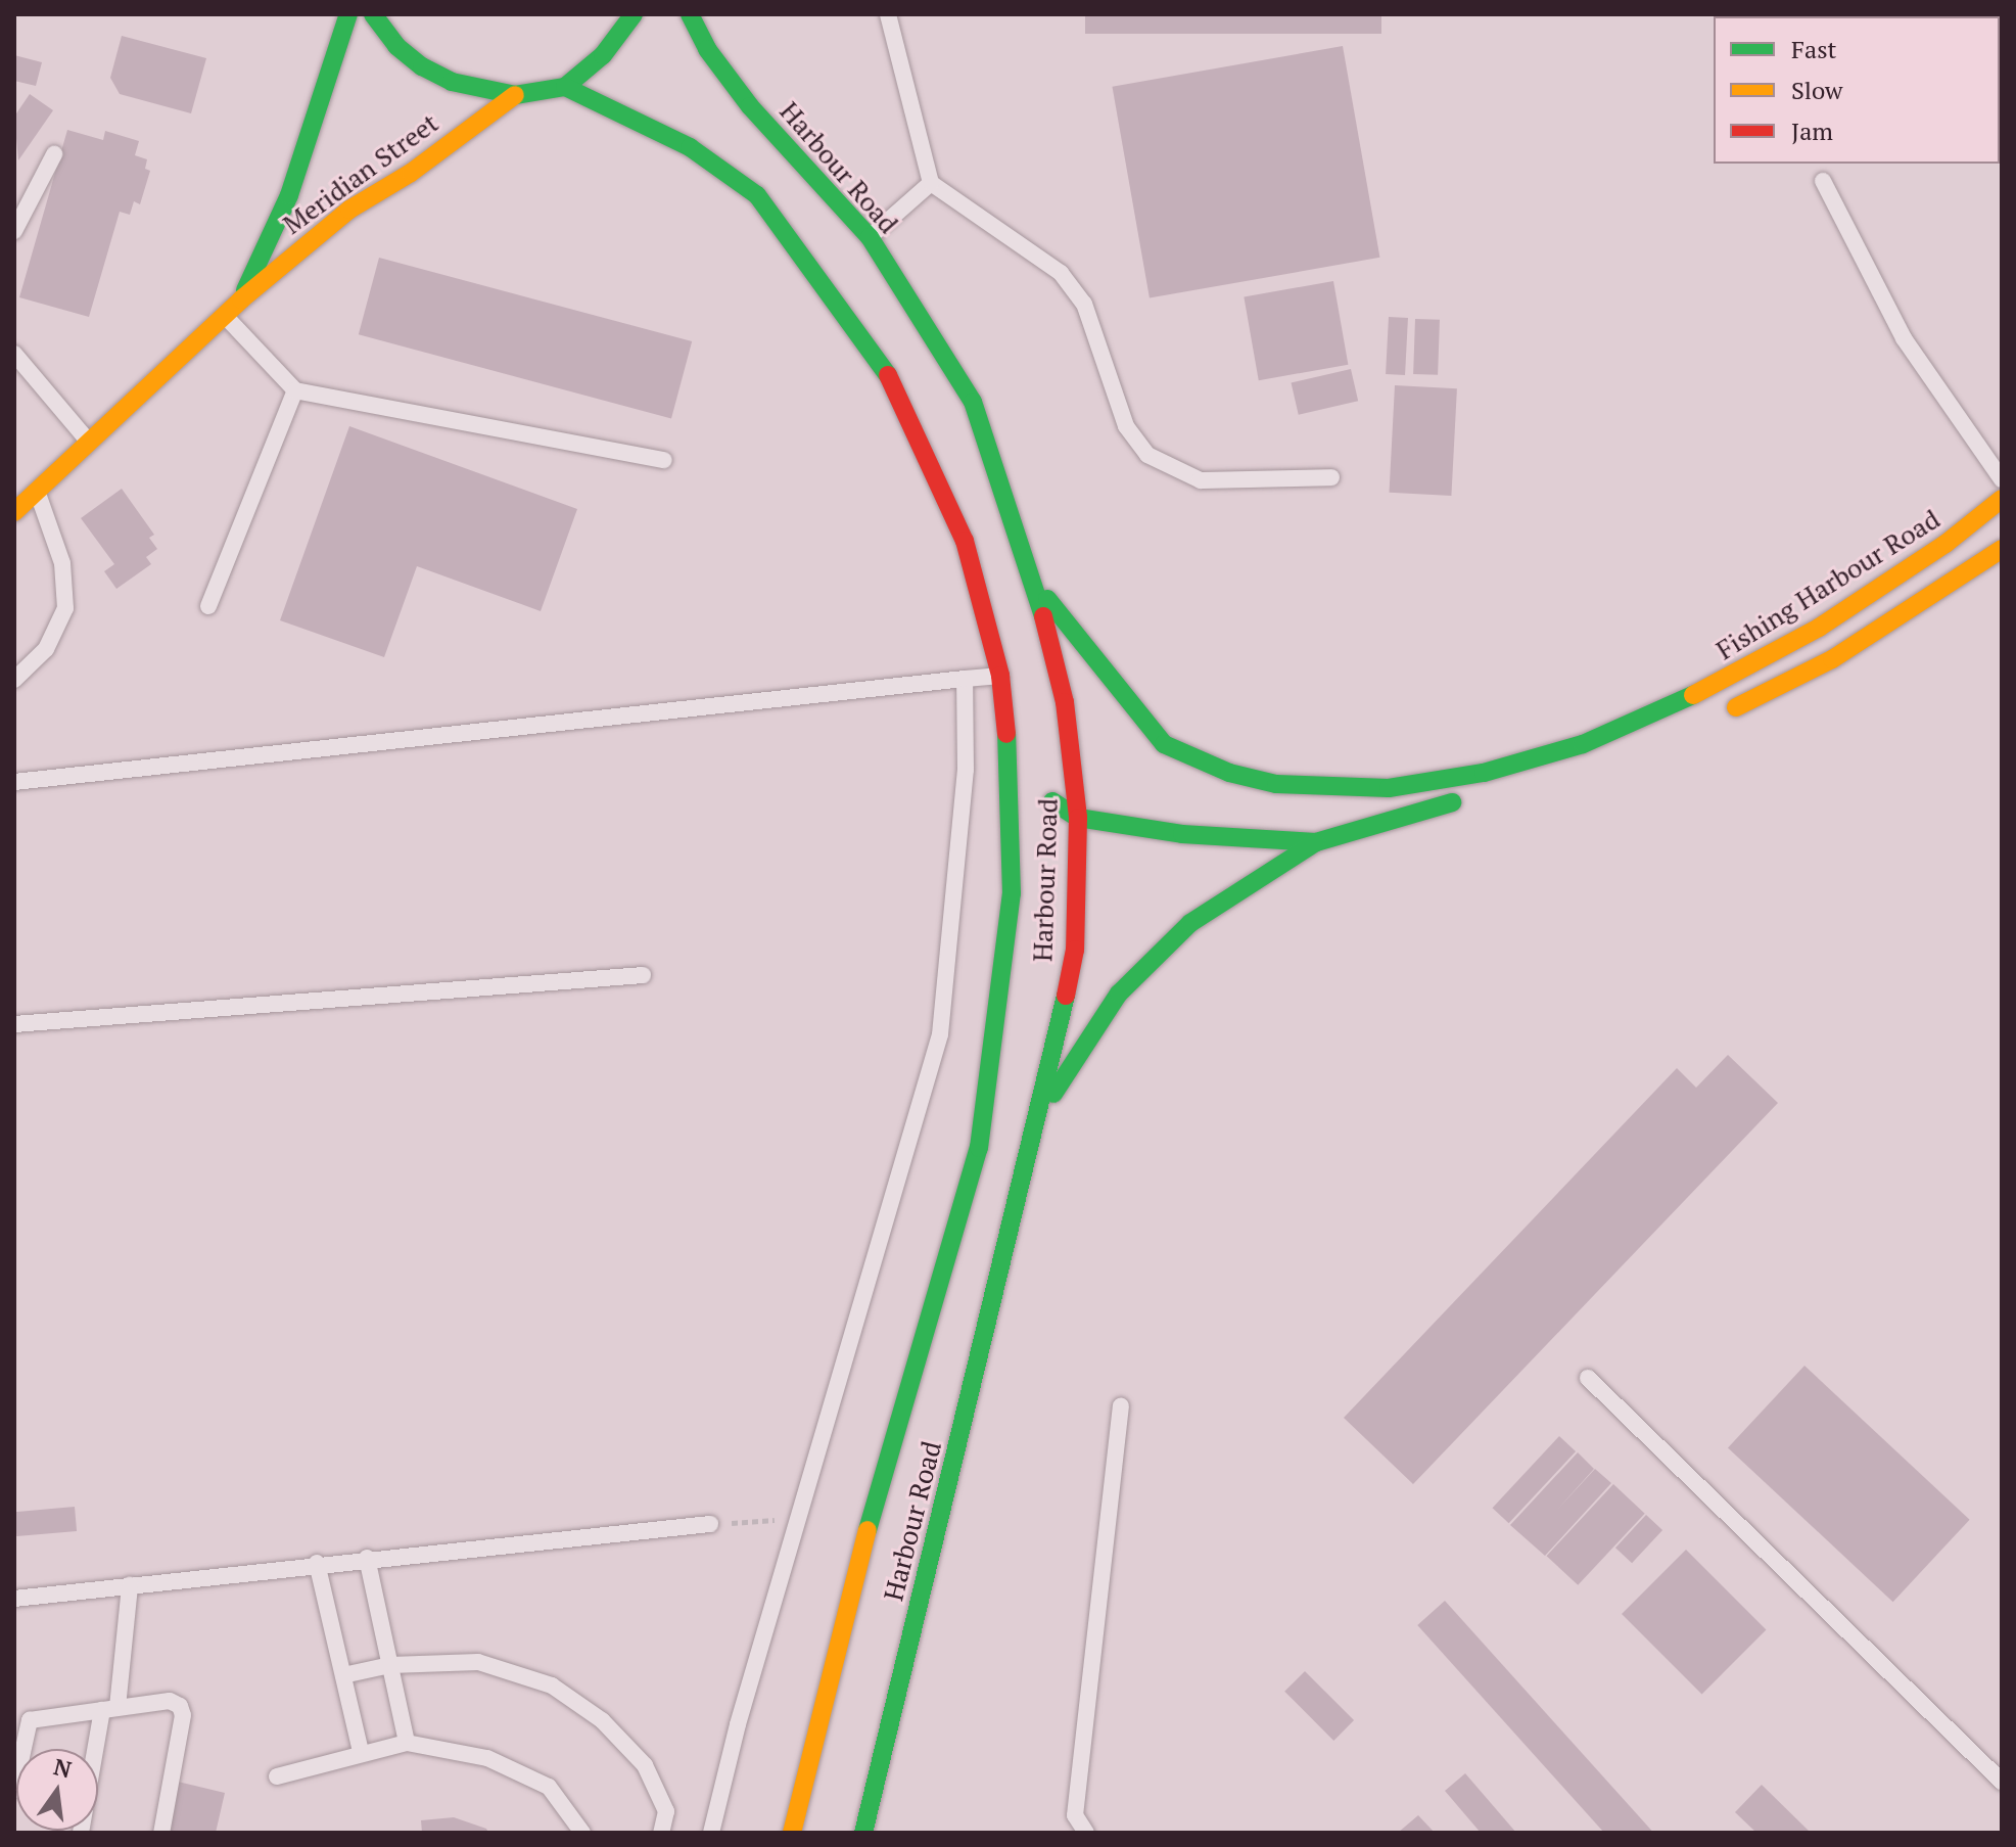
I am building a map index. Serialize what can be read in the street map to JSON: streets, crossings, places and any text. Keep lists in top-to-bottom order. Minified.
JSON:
{"streets":{"main road":["Harbour Road","Meridian Street","Fishing Harbour Road"]},"crossings":[["Harbour Road","Fishing Harbour Road"]],"legend":["Fast","Slow","Jam"],"north":"top"}
